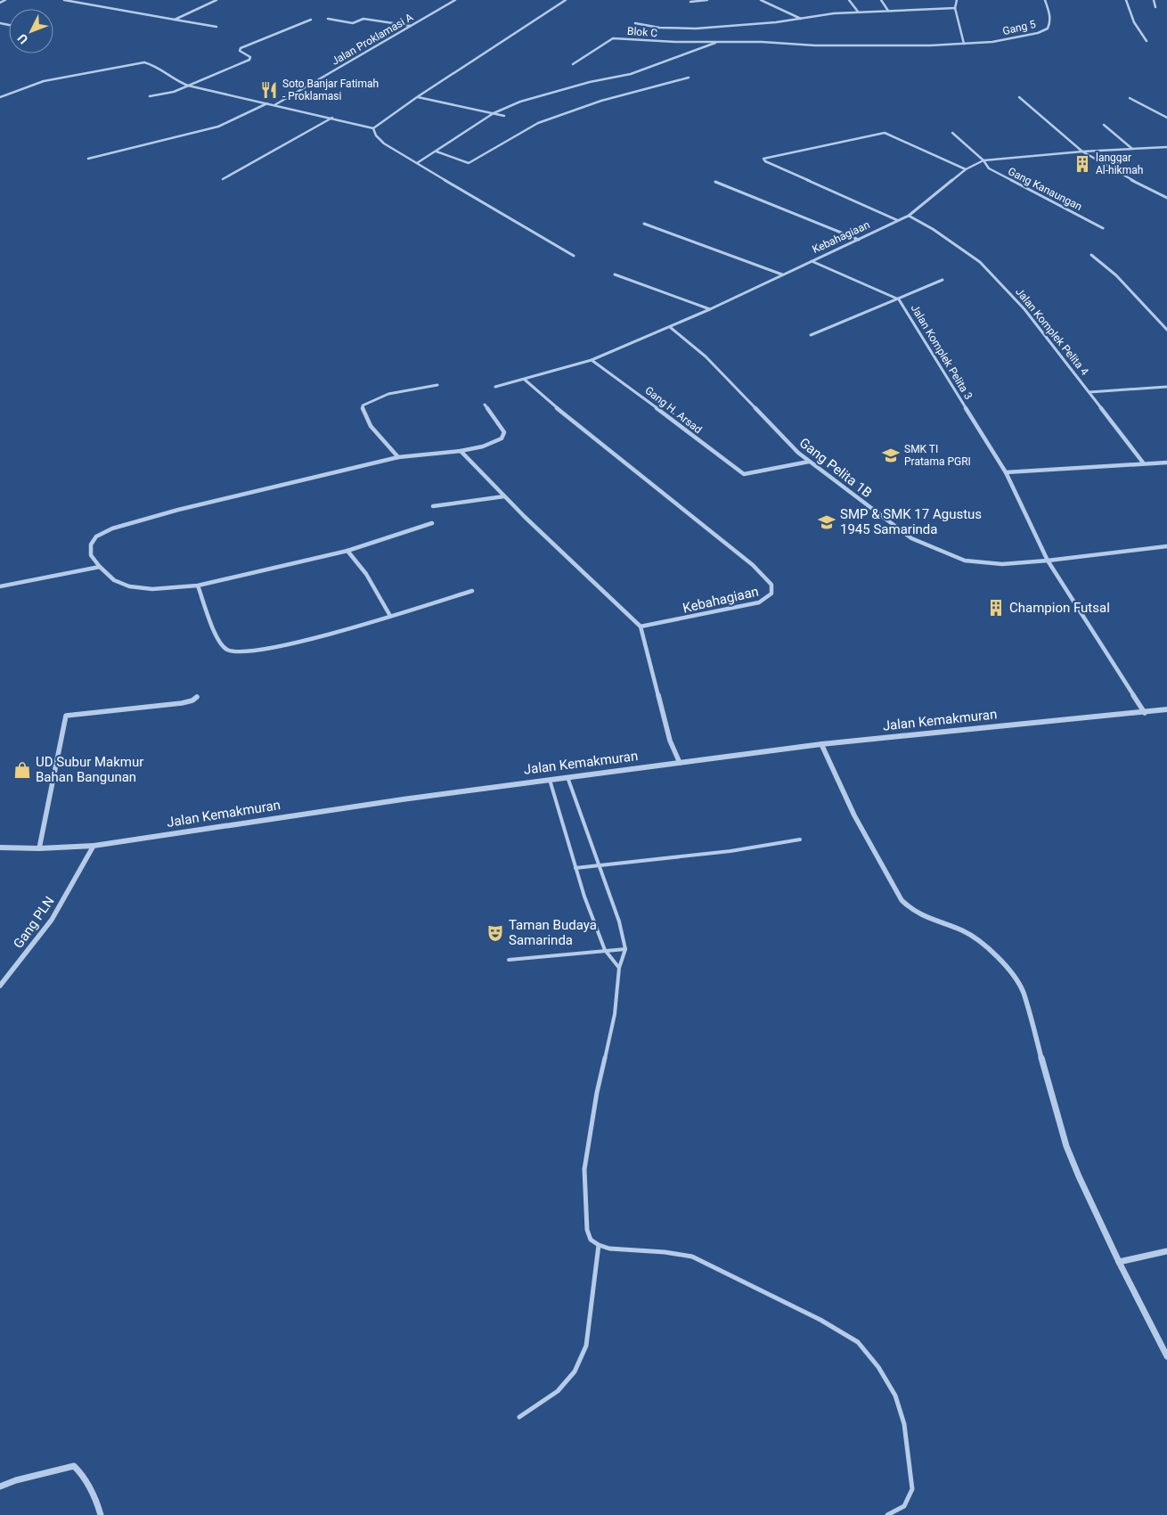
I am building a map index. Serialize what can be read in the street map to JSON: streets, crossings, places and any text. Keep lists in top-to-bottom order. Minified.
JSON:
{"streets":{"street":["Gang 5","Blok C","Jalan Proklamasi A","Gang Kanaungan","Kebahagiaan","Jalan Komplek Pelita 4","Jalan Komplek Pelita 3","Gang H. Arsad","Gang Pelita 1B","Jalan Kemakmuran","Gang PLN"]},"crossings":[["Gang 5","Blok C"],["Gang Kanaungan","Kebahagiaan"],["Kebahagiaan","Jalan Komplek Pelita 4"],["Kebahagiaan","Jalan Komplek Pelita 3"],["Kebahagiaan","Gang H. Arsad"],["Kebahagiaan","Gang Pelita 1B"],["Jalan Komplek Pelita 3","Gang Pelita 1B"],["Jalan Komplek Pelita 3","Jalan Kemakmuran"],["Gang H. Arsad","Gang Pelita 1B"],["Jalan Kemakmuran","Gang PLN"]],"places":{"restaurant":["Soto Banjar Fatimah - Proklamasi"],"building":["langgar Al-hikmah","Champion Futsal"],"school or university":["SMK TI Pratama PGRI","SMP & SMK 17 Agustus 1945 Samarinda"],"shop":["UD Subur Makmur Bahan Bangunan"],"theatre":["Taman Budaya Samarinda"]},"north":"bottom left"}
